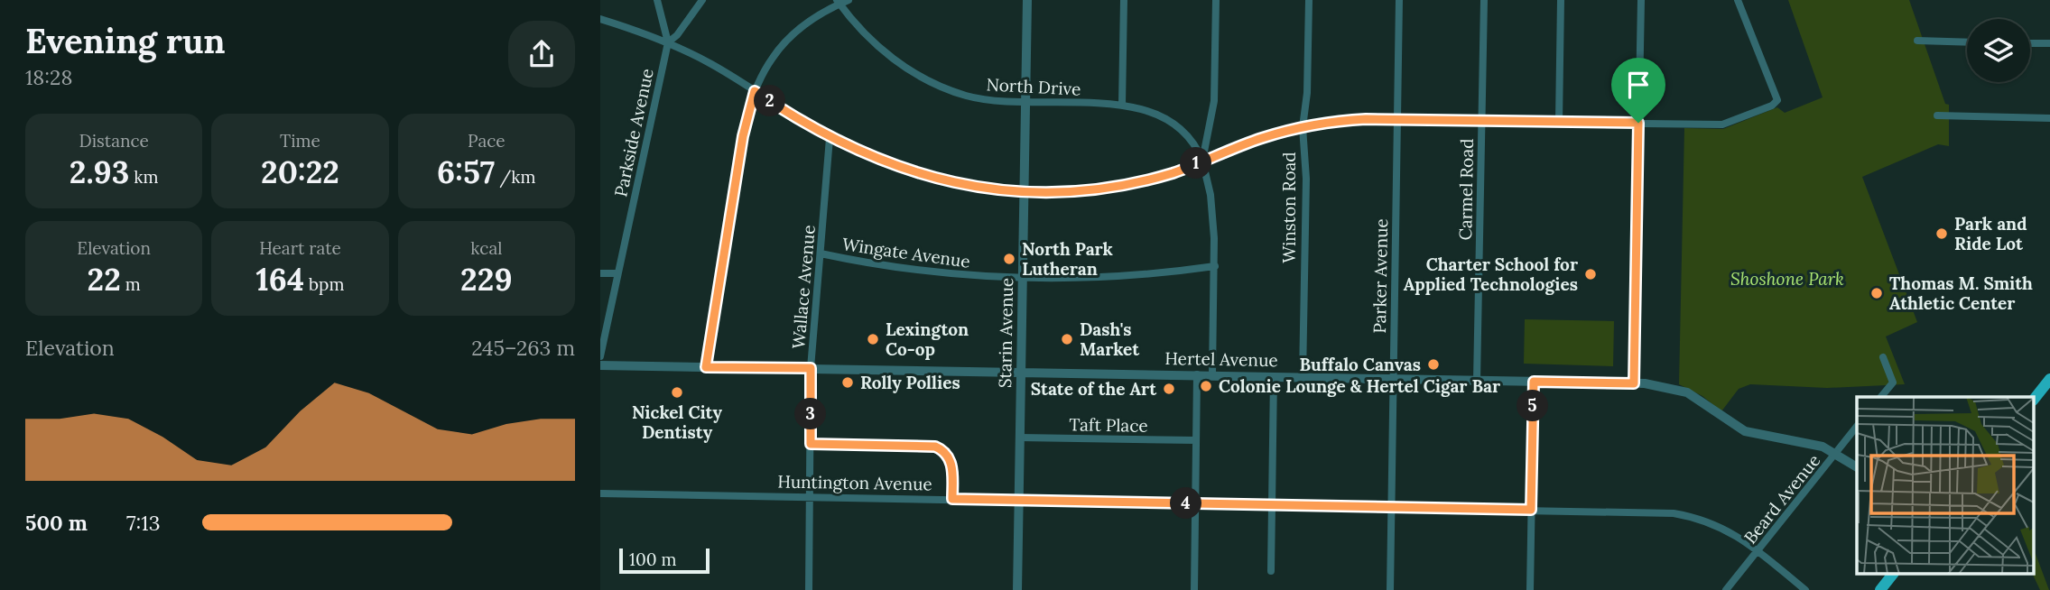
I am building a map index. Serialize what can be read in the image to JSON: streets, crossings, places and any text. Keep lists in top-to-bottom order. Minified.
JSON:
{"streets":{"street":["North Drive","Parkside Avenue","Carmel Road","Winston Road","Wingate Avenue","Parker Avenue","Wallace Avenue","Starin Avenue","Hertel Avenue","Taft Place","Huntington Avenue","Beard Avenue"]},"crossings":[["North Drive","Starin Avenue"],["Carmel Road","Hertel Avenue"],["Winston Road","Hertel Avenue"],["Wingate Avenue","Wallace Avenue"],["Wingate Avenue","Starin Avenue"],["Parker Avenue","Hertel Avenue"],["Parker Avenue","Huntington Avenue"],["Wallace Avenue","Hertel Avenue"],["Wallace Avenue","Huntington Avenue"],["Starin Avenue","Hertel Avenue"],["Starin Avenue","Taft Place"],["Starin Avenue","Huntington Avenue"],["Hertel Avenue","Beard Avenue"],["Huntington Avenue","Beard Avenue"]],"parks":["Shoshone Park"],"places":["Park and Ride Lot","North Park Lutheran","Charter School for Applied Technologies","Thomas M. Smith Athletic Center","Lexington Co-op","Dash's Market","Buffalo Canvas","Rolly Pollies","Colonie Lounge & Hertel Cigar Bar","State of the Art","Nickel City Dentisty"],"scale_bar":"100 m","page":{"heading":["Evening run","18:28"],"pins":["2","1","5","3","4"],"stats":[["Distance","2.93 km"],["Time","20:22"],["Pace","6:57 /km"],["Elevation","22 m"],["Heart rate","164 bpm"],["kcal","229"]],"chart":["Elevation","245–263 m"],"list":[{"name":"500 m","note":"7:13"}],"scale":"100 m"}}
